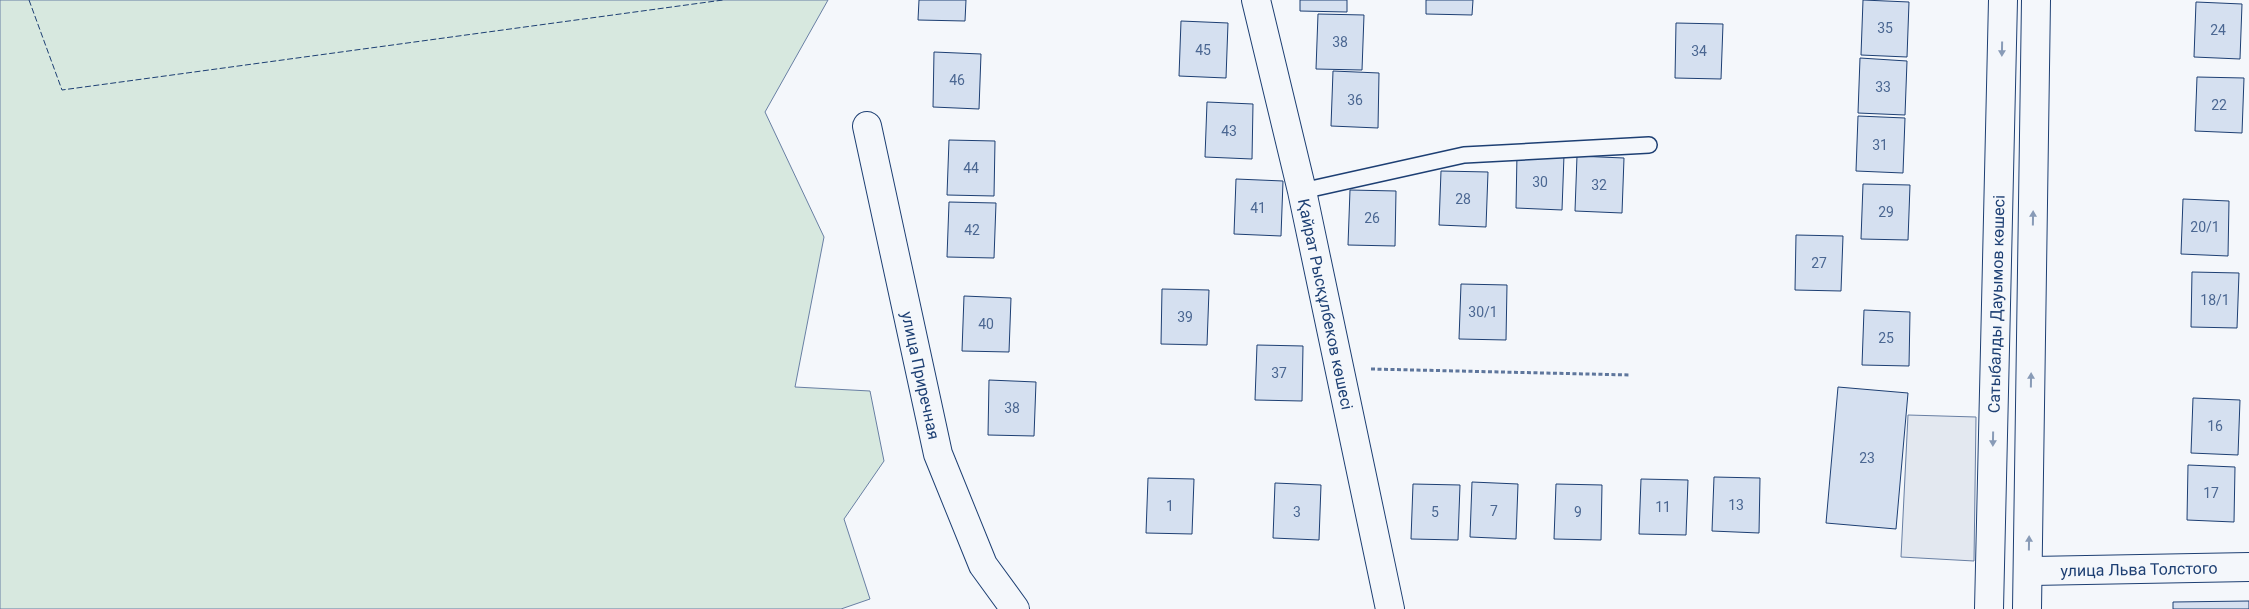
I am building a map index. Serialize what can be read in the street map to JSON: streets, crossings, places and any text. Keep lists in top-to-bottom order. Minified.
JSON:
{"streets":{"street":["Қайрат Рысқұлбеков көшесі","Сатыбалды Дауымов көшесі","улица Приречная","улица Льва Толстого"]},"house_numbers":["35","24","38","45","34","46","33","36","22","43","31","44","30","32","28","41","29","26","20/1","42","27","18/1","30/1","39","40","25","37","38","16","23","17","13","1","11","7","3","5","9"]}
